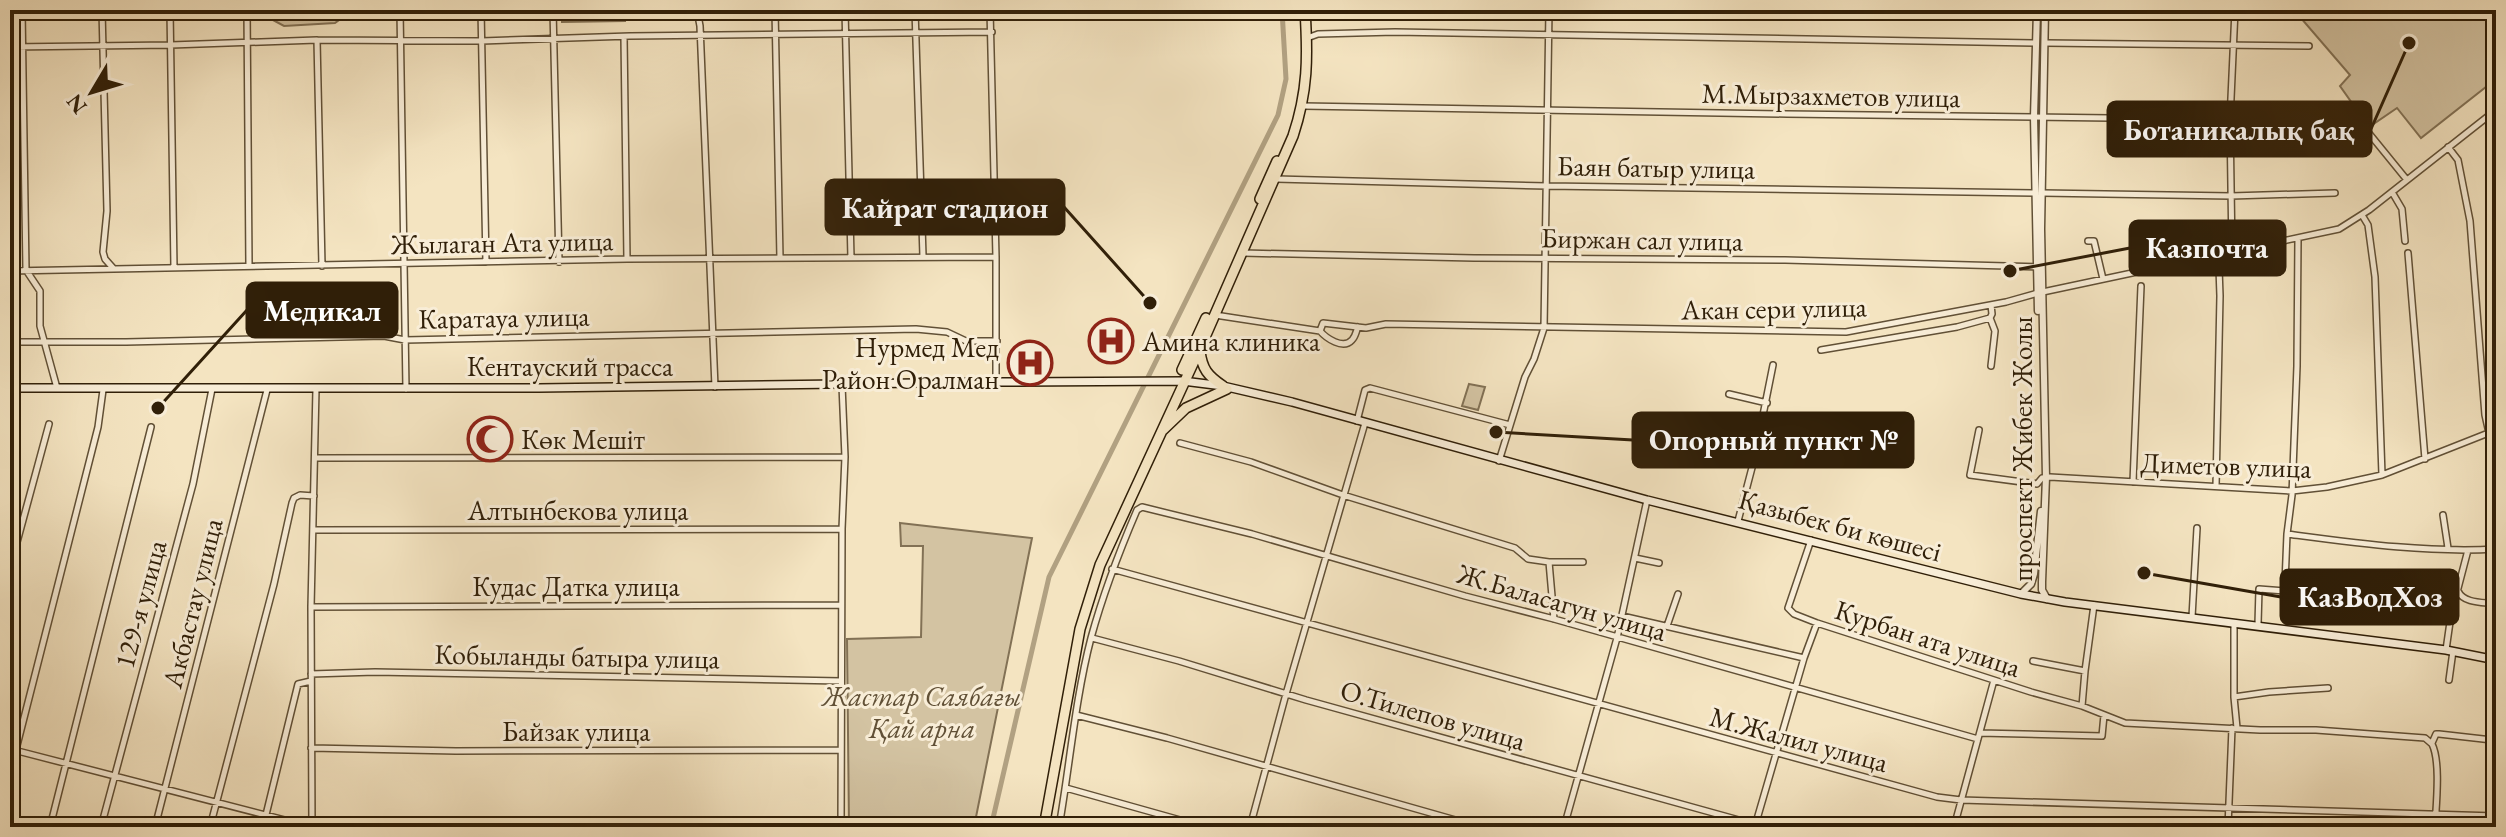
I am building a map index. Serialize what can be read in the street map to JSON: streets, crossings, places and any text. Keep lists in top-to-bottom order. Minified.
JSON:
{"streets":{"main road":["Кентауский трасса","Қазыбек би көшесі"],"street":["М.Мырзахметов улица","Баян батыр улица","Биржан сал улица","Жылаган Ата улица","Акан сери улица","Каратауа улица","проспект Жибек Жолы","Диметов улица","Алтынбекова улица","Кудас Датка улица","Ж.Баласагун улица","Акбастау улица","129-я улица","Курбан ата улица","Кобыланды батыра улица","О.Тилепов улица","Байзак улица","М.Жалил улица"]},"crossings":[["М.Мырзахметов улица","Акан сери улица"],["М.Мырзахметов улица","проспект Жибек Жолы"],["Баян батыр улица","проспект Жибек Жолы"],["Биржан сал улица","проспект Жибек Жолы"],["Акан сери улица","проспект Жибек Жолы"],["Кентауский трасса","Қазыбек би көшесі"],["Кентауский трасса","Акбастау улица"],["Кентауский трасса","129-я улица"],["проспект Жибек Жолы","Диметов улица"],["проспект Жибек Жолы","Қазыбек би көшесі"],["Ж.Баласагун улица","Курбан ата улица"],["Ж.Баласагун улица","М.Жалил улица"],["Курбан ата улица","О.Тилепов улица"],["Курбан ата улица","М.Жалил улица"]],"parks":["Жастар Саябағы Қай арна"],"places":{"other":["Ботаникалық бақ","Казпочта","Кайрат стадион","Медикал","Опорный пункт №","КазВодХоз"],"hospital":["Амина клиника","Нурмед Мед Район Оралман"],"mosque":["Көк Мешіт"]},"north":"bottom left"}
